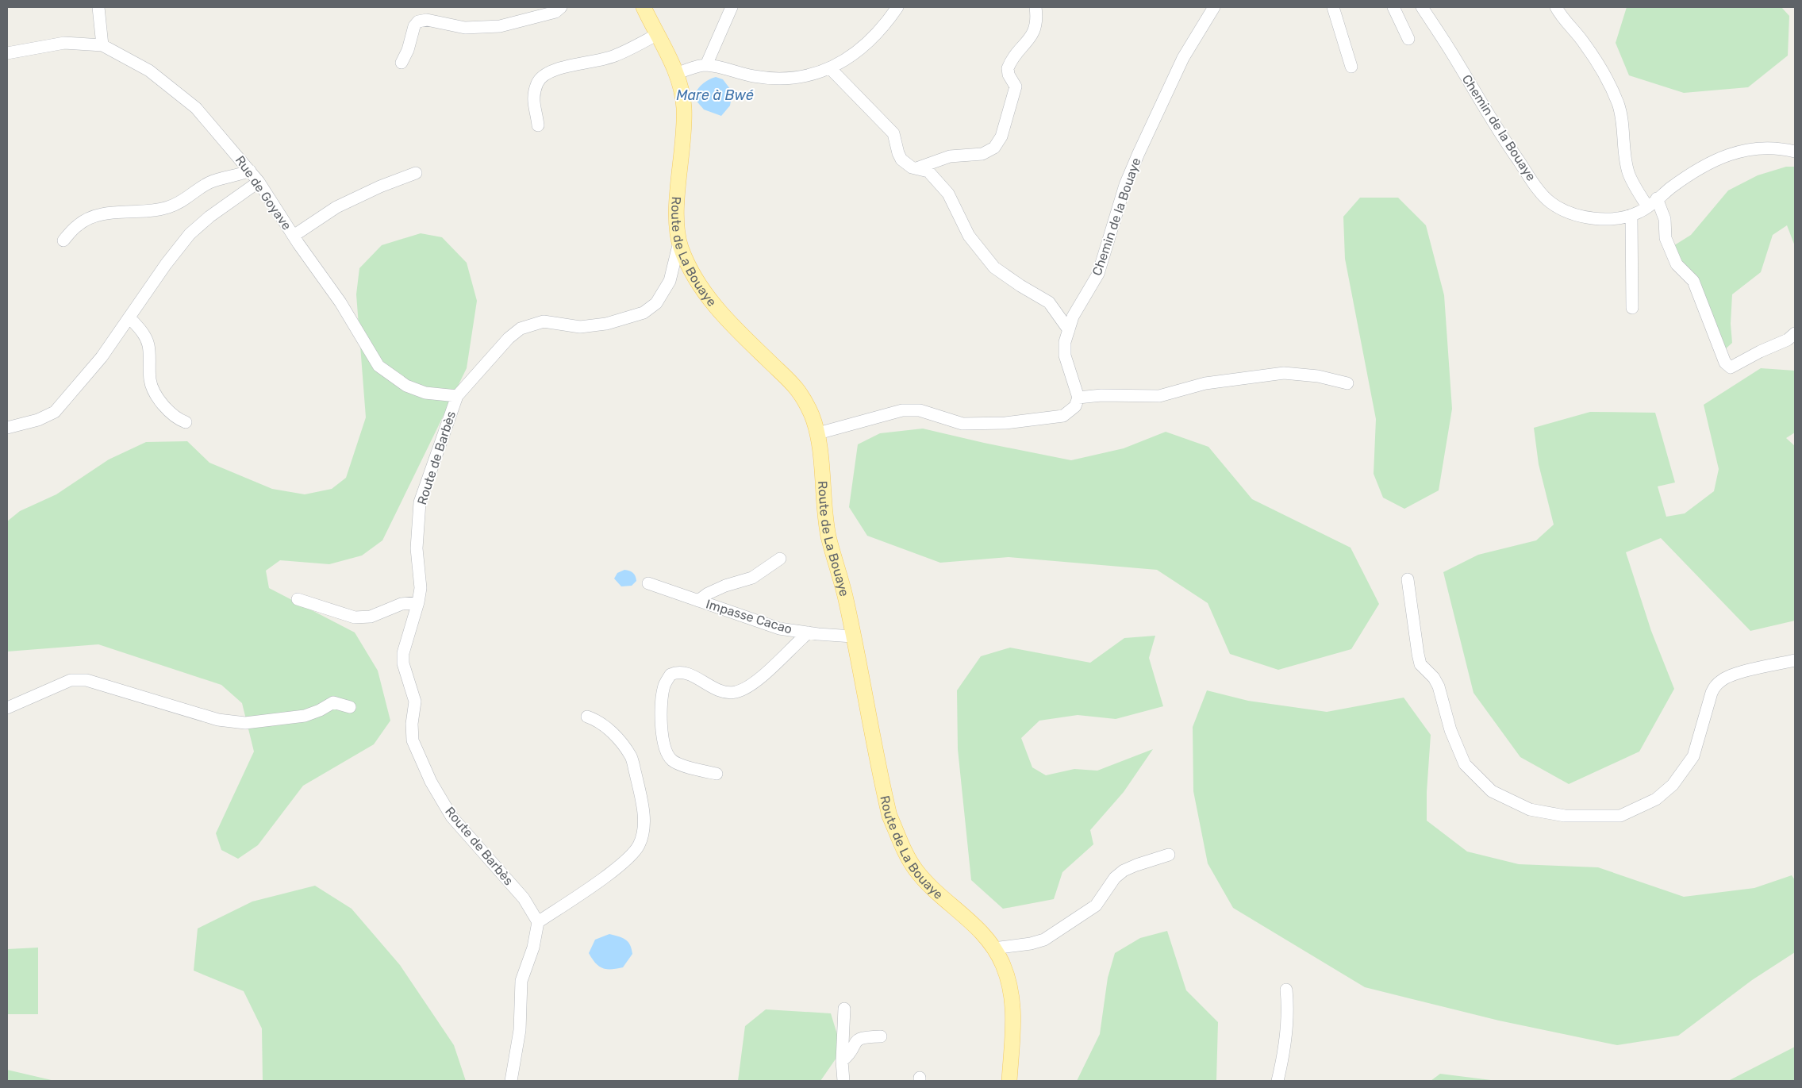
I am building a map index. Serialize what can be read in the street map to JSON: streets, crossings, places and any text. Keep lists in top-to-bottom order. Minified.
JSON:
{"streets":{"main road":["Route de La Bouaye"],"street":["Chemin de la Bouaye","Rue de Goyave","Route de Barbès","Impasse Cacao"]},"crossings":[["Rue de Goyave","Route de Barbès"],["Route de La Bouaye","Route de Barbès"],["Route de La Bouaye","Impasse Cacao"]],"water":["Mare à Bwé"]}
